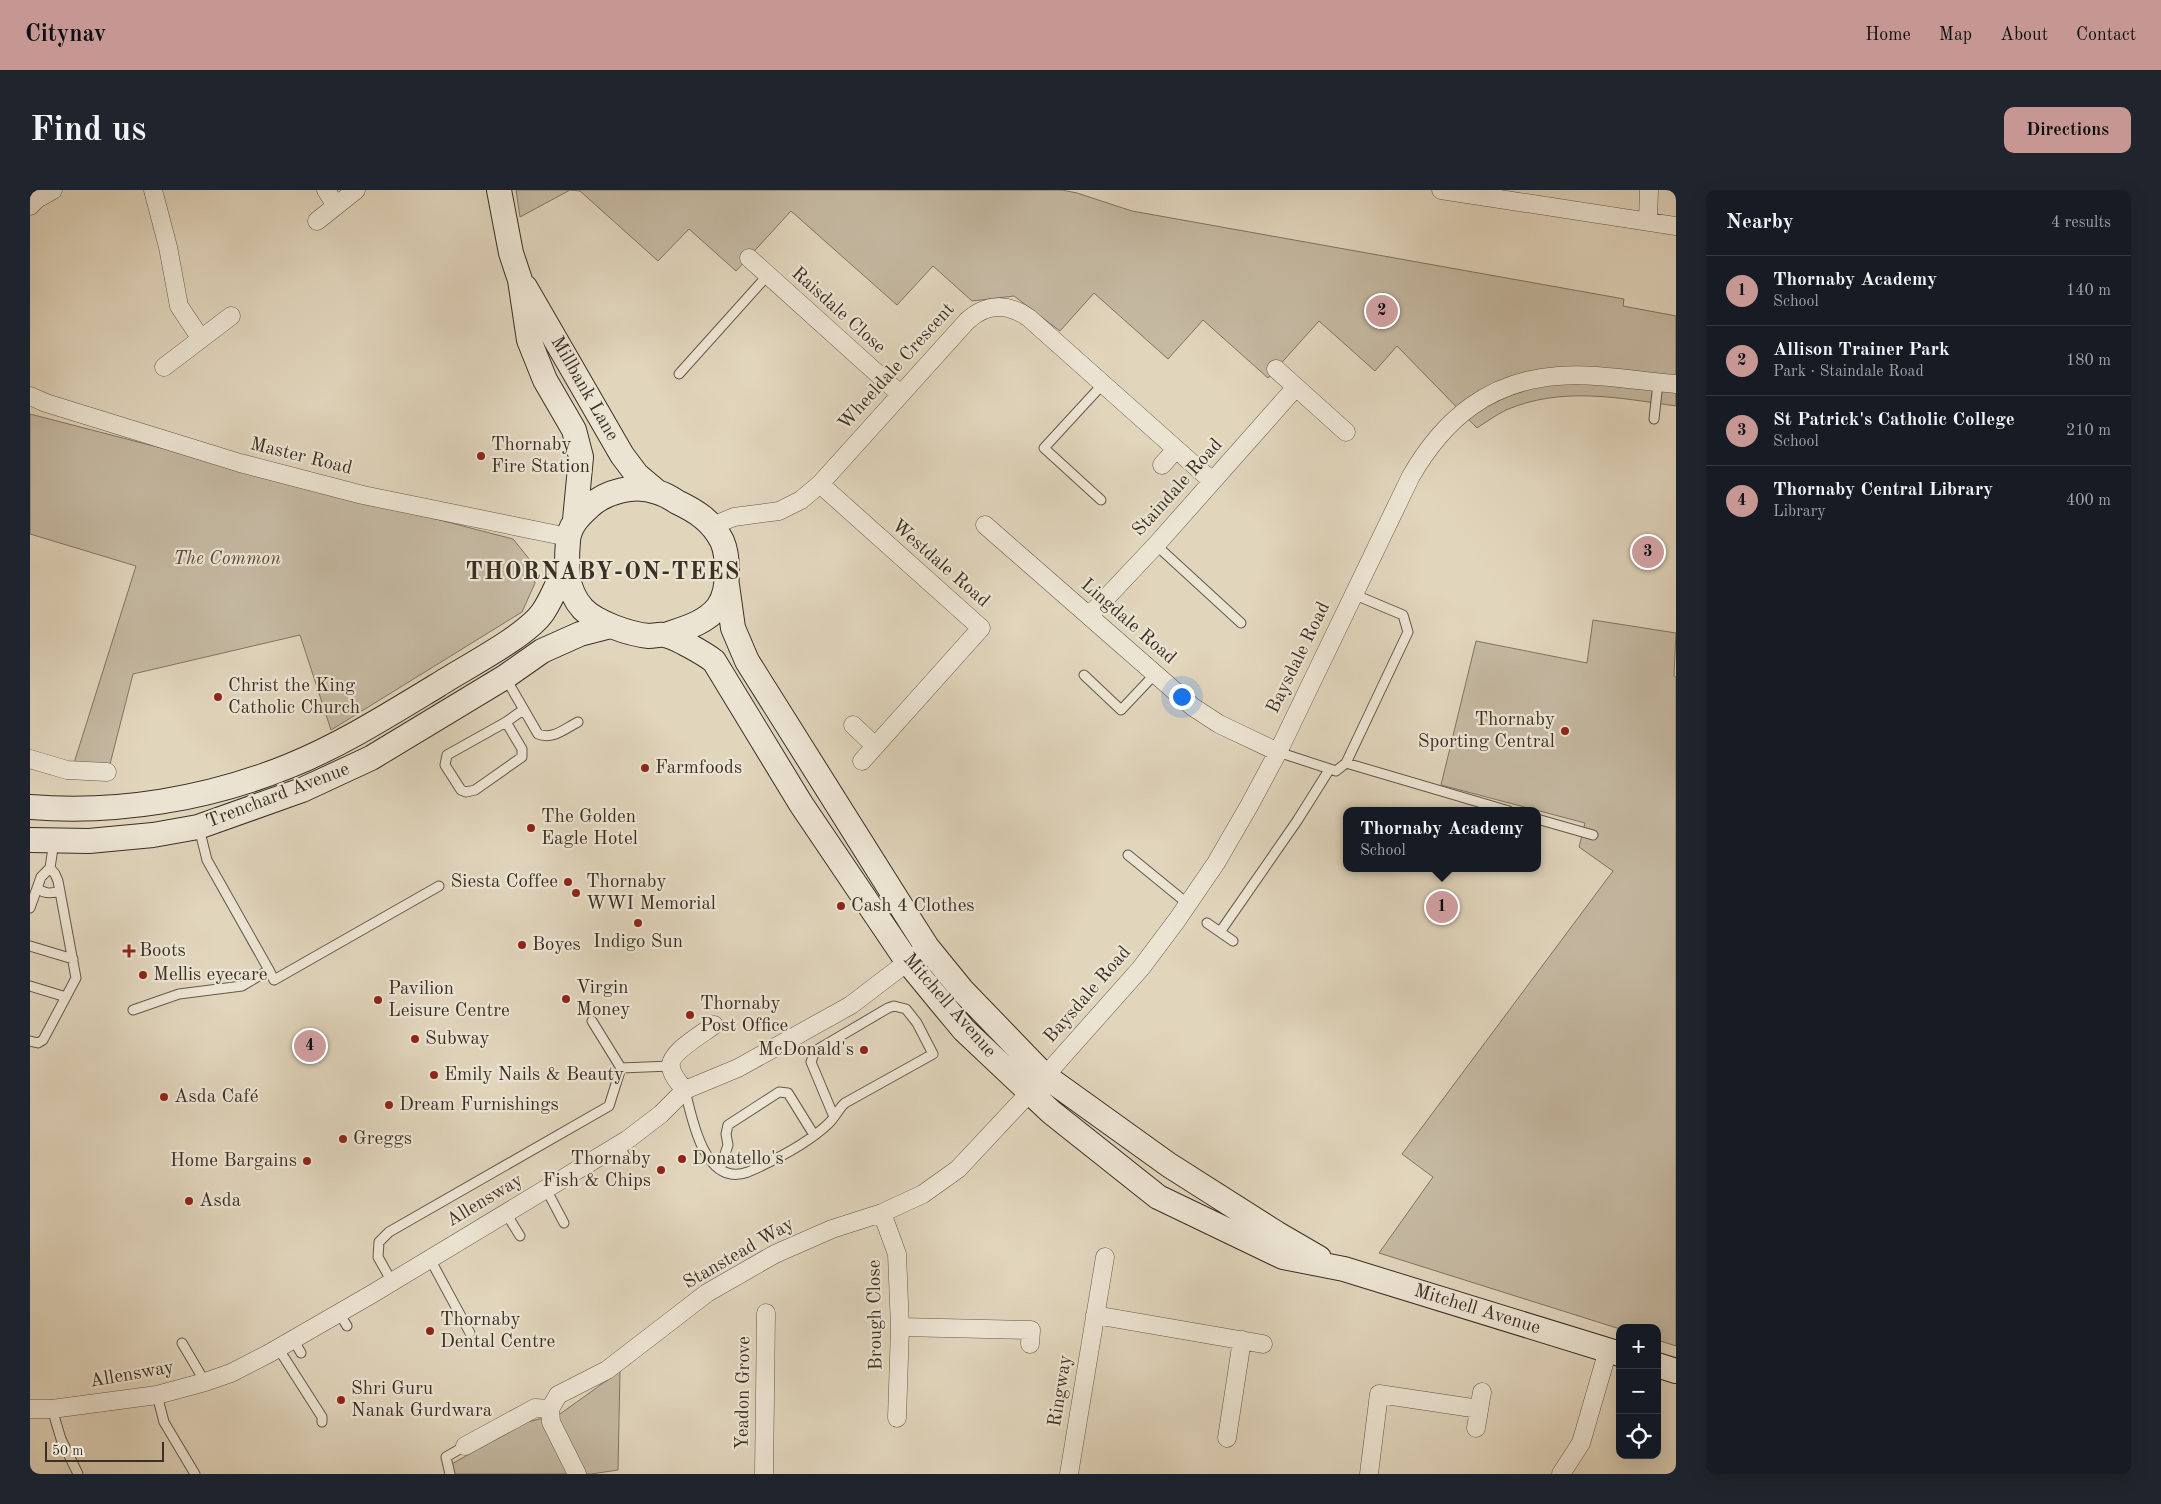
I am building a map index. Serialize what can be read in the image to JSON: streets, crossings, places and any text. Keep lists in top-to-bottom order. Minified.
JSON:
{"streets":{"street":["Raisdale Close","Wheeldale Crescent","Millbank Lane","Master Road","Staindale Road","Westdale Road","Lingdale Road","Baysdale Road","Trenchard Avenue","Mitchell Avenue","Allensway","Stanstead Way","Brough Close","Ringway","Yeadon Grove"]},"crossings":[["Raisdale Close","Wheeldale Crescent"],["Wheeldale Crescent","Millbank Lane"],["Wheeldale Crescent","Master Road"],["Wheeldale Crescent","Staindale Road"],["Wheeldale Crescent","Westdale Road"],["Wheeldale Crescent","Trenchard Avenue"],["Wheeldale Crescent","Mitchell Avenue"],["Millbank Lane","Master Road"],["Millbank Lane","Trenchard Avenue"],["Millbank Lane","Mitchell Avenue"],["Master Road","Trenchard Avenue"],["Master Road","Mitchell Avenue"],["Staindale Road","Lingdale Road"],["Lingdale Road","Baysdale Road"],["Baysdale Road","Mitchell Avenue"],["Baysdale Road","Stanstead Way"],["Trenchard Avenue","Mitchell Avenue"],["Mitchell Avenue","Allensway"],["Mitchell Avenue","Stanstead Way"],["Stanstead Way","Brough Close"]],"districts":["THORNABY-ON-TEES"],"parks":["The Common"],"places":{"other":["Thornaby Fire Station","Christ the King Catholic Church","Thornaby Sporting Central","Farmfoods","The Golden Eagle Hotel","Siesta Coffee","Thornaby WWI Memorial","Cash 4 Clothes","Indigo Sun","Boyes","Mellis eyecare","Virgin Money","Pavilion Leisure Centre","Thornaby Post Office","Subway","McDonald's","Emily Nails & Beauty","Asda Café","Dream Furnishings","Greggs","Donatello's","Home Bargains","Thornaby Fish & Chips","Asda","Thornaby Dental Centre","Shri Guru Nanak Gurdwara"],"health":["Boots"]},"scale_bar":"50 m","page":{"header":"Citynav","nav":["Home","Map","About","Contact"],"buttons":"Directions","title":"Find us","heading":["Nearby","4 results"],"list":[{"mark":"1","name":"Thornaby Academy","note":"School","value":"140 m"},{"mark":"2","name":"Allison Trainer Park","note":"Park · Staindale Road","value":"180 m"},{"mark":"3","name":"St Patrick's Catholic College","note":"School","value":"210 m"},{"mark":"4","name":"Thornaby Central Library","note":"Library","value":"400 m"}],"pins":["2","3","1","4"],"popup":["Thornaby Academy","School"],"map_buttons":["+","−"],"scale":"50 m"}}
